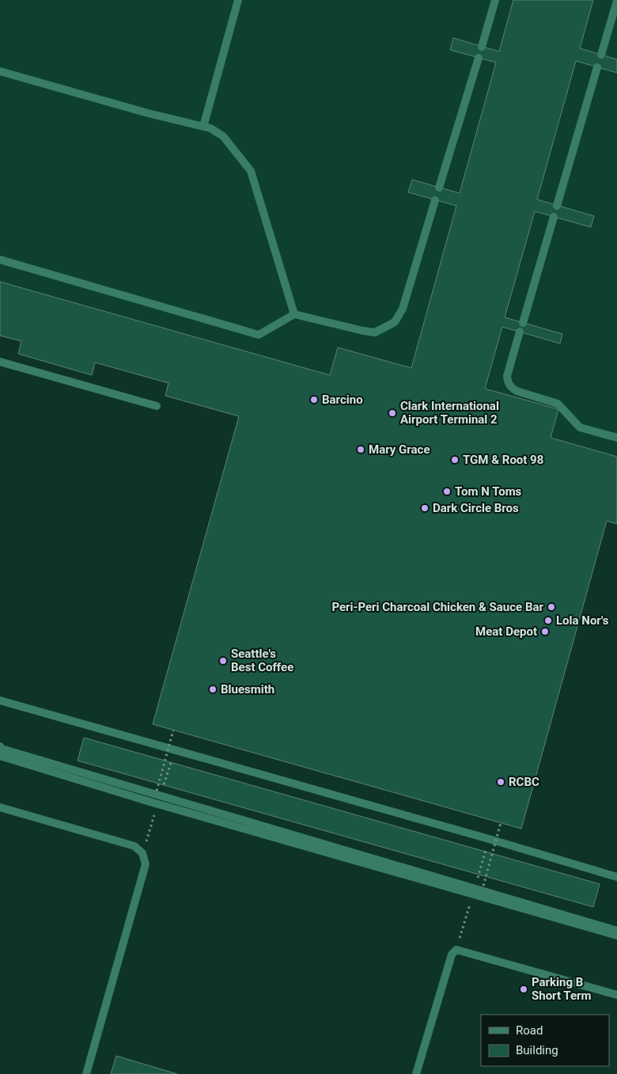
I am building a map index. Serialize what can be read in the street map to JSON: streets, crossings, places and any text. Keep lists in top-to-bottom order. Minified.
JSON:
{"places":["Barcino","Clark International Airport Terminal 2","Mary Grace","TGM & Root 98","Tom N Toms","Dark Circle Bros","Peri-Peri Charcoal Chicken & Sauce Bar","Lola Nor's","Meat Depot","Seattle's Best Coffee","Bluesmith","RCBC","Parking B Short Term"],"legend":["Road","Building"]}
